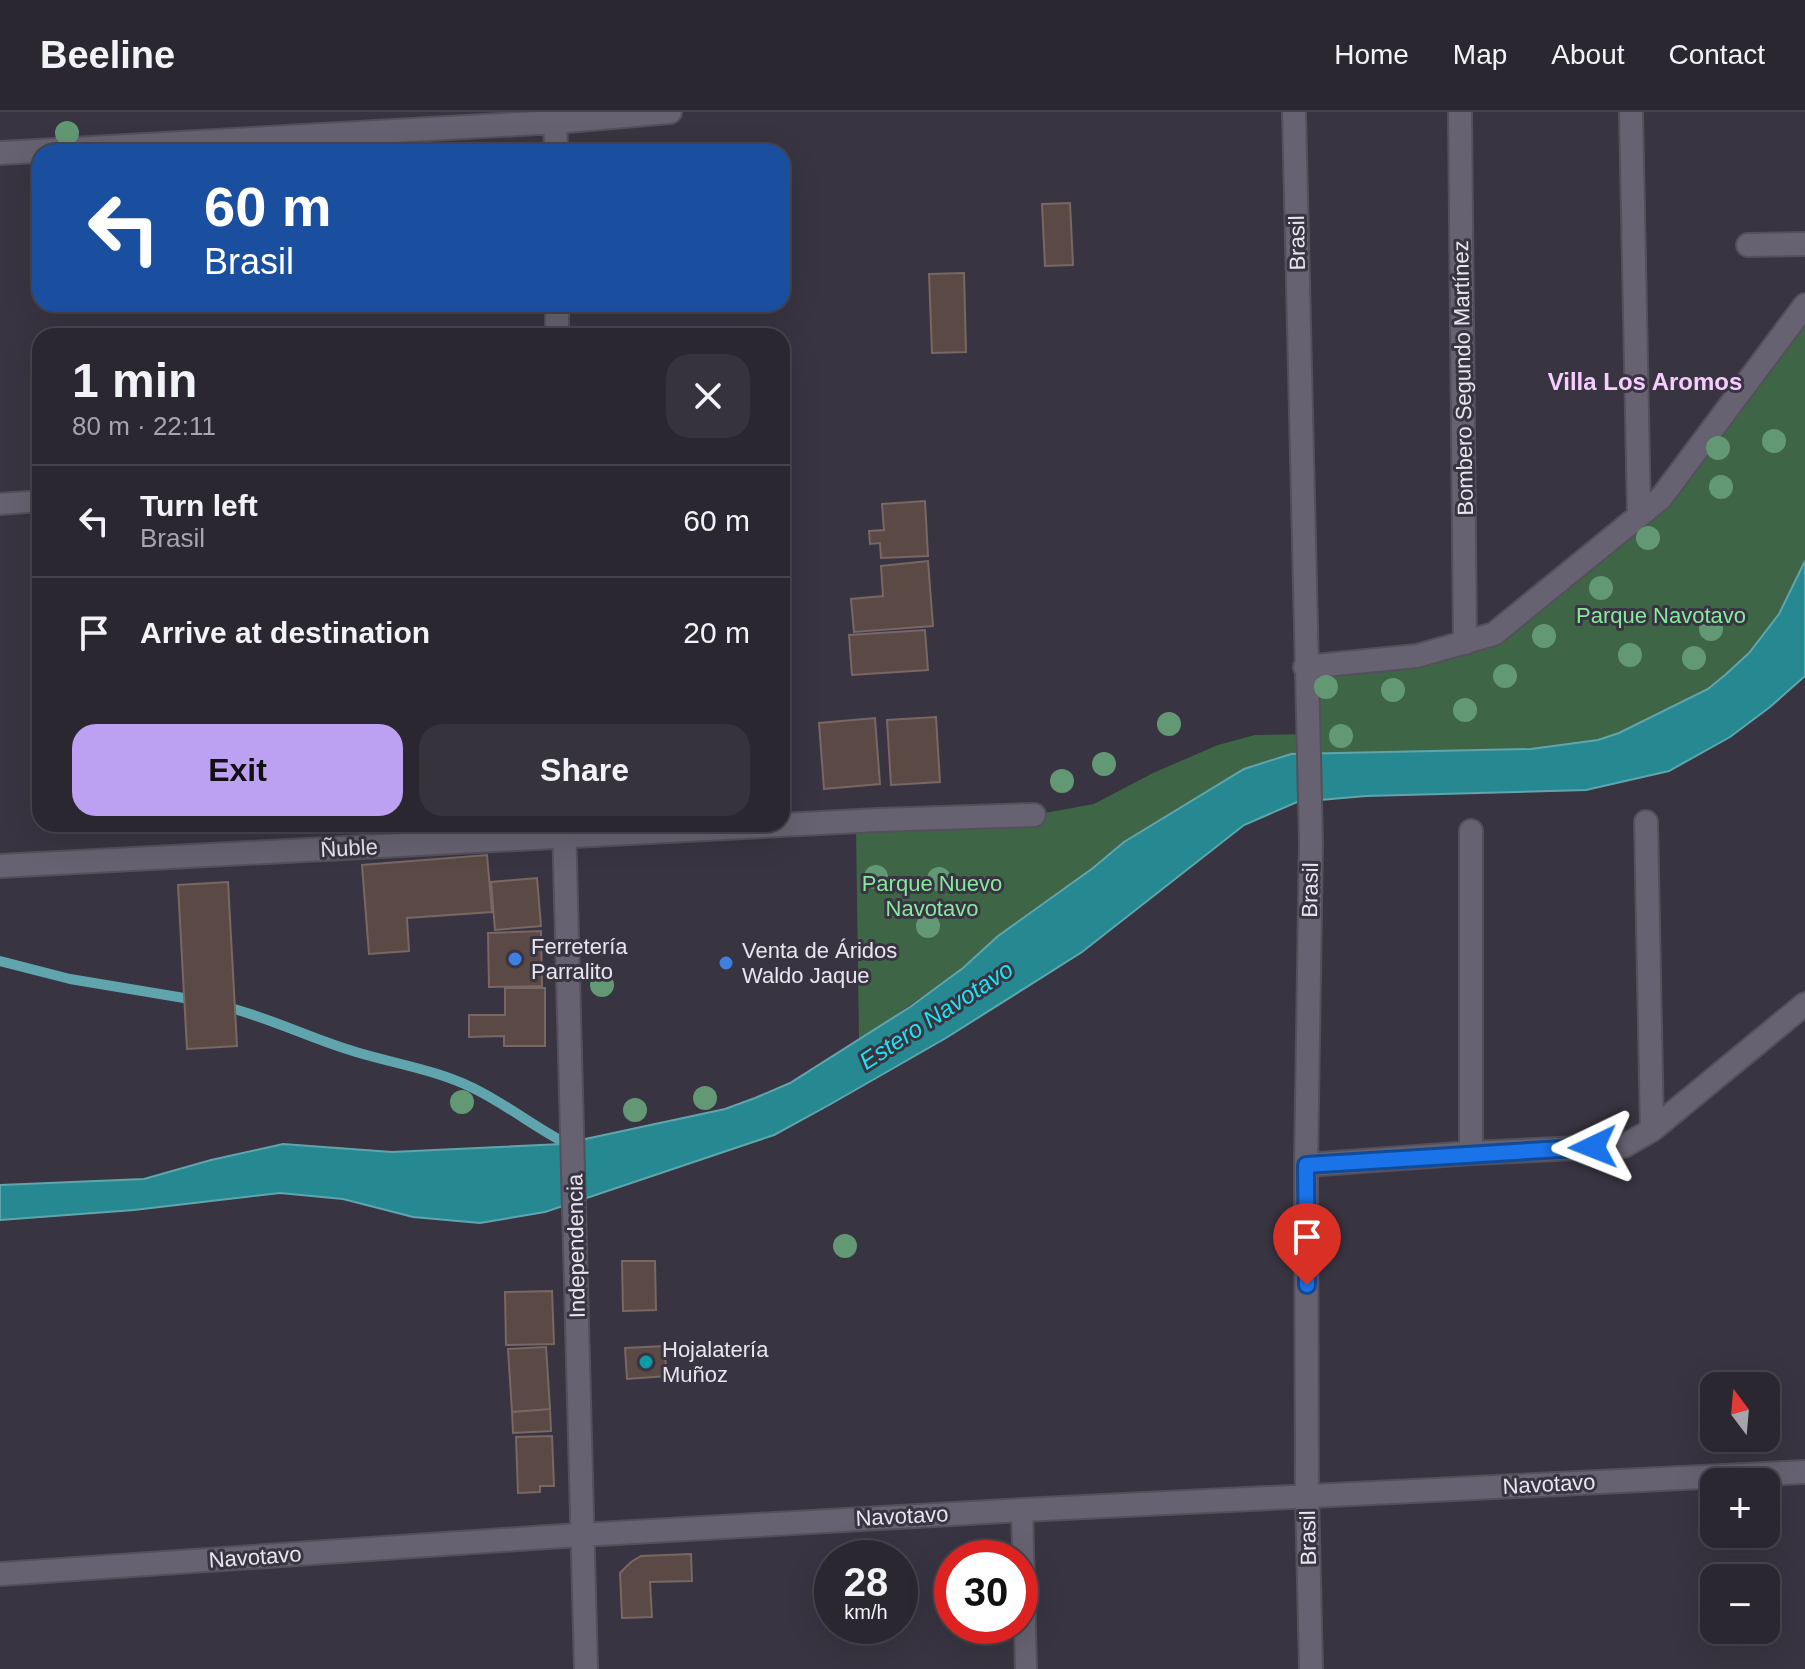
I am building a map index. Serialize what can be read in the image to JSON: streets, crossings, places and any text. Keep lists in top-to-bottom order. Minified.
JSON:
{"streets":{"street":["Brasil","Bombero Segundo Martínez","Ñuble","Independencia","Navotavo"]},"crossings":[["Brasil","Navotavo"],["Independencia","Navotavo"]],"districts":["Villa Los Aromos"],"water":["Estero Navotavo"],"parks":["Parque Navotavo","Parque Nuevo Navotavo"],"places":["Ferretería Parralito","Venta de Áridos Waldo Jaque","Hojalatería Muñoz"],"north":"top","page":{"header":"Beeline","nav":["Home","Map","About","Contact"],"turn":["60 m","Brasil"],"heading":["1 min","80 m · 22:11"],"list":[{"name":"Turn left","note":"Brasil","value":"60 m"},{"name":"Arrive at destination","value":"20 m"}],"buttons":["Exit","Share"],"map_buttons":["+","−"],"speed":"28 km/h","limit":"30"}}
